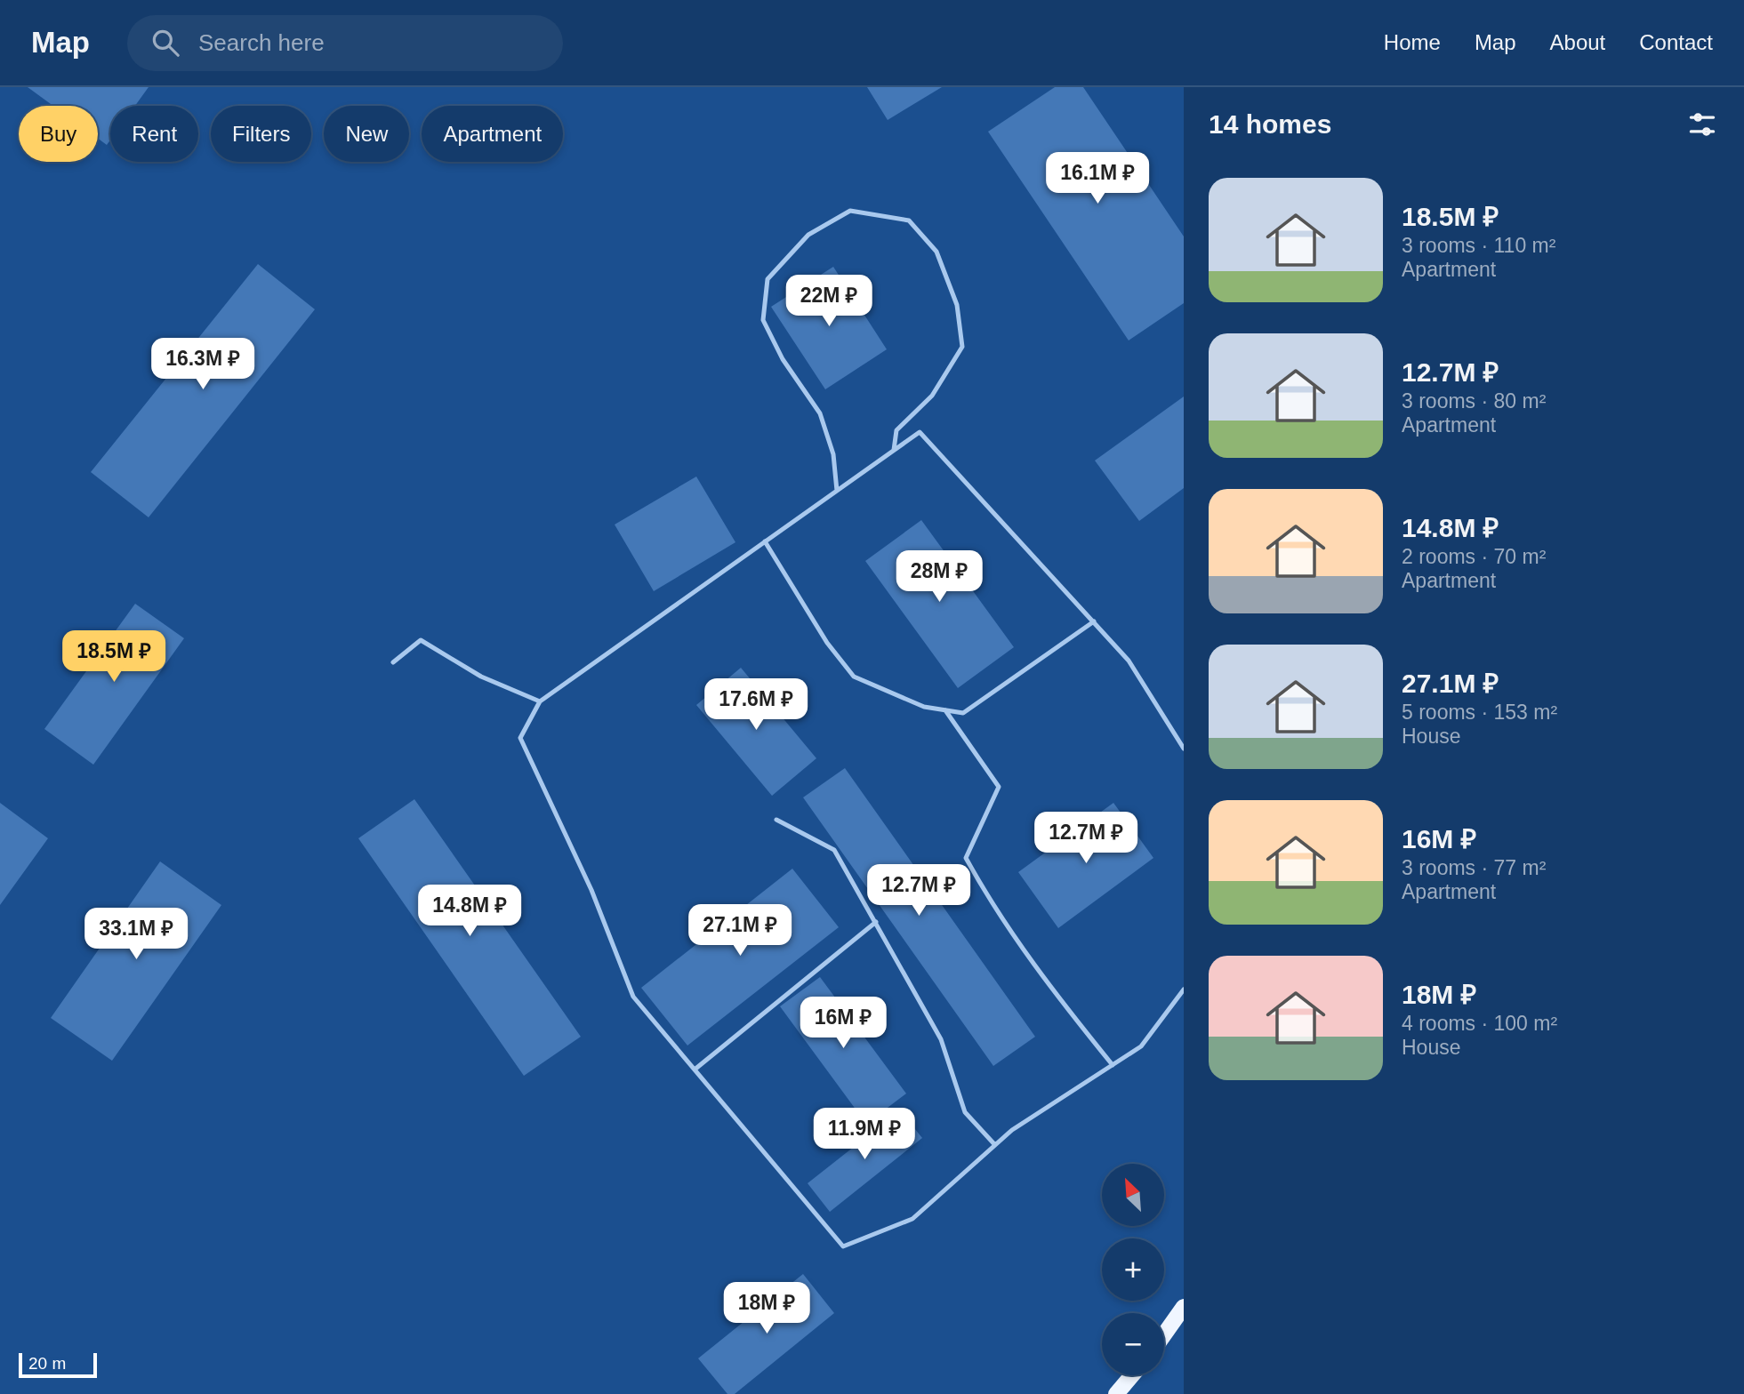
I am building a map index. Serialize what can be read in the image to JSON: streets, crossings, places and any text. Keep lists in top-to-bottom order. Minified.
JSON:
{"scale_bar":"20 m","north":"top left","page":{"header":"Map","search":"Search here","nav":["Home","Map","About","Contact"],"heading":"14 homes","chip":["Buy","Rent","Filters","New","Apartment"],"price":["16.1M ₽","22M ₽","16.3M ₽","28M ₽","18.5M ₽","17.6M ₽","12.7M ₽","12.7M ₽","14.8M ₽","27.1M ₽","33.1M ₽","16M ₽","11.9M ₽","18M ₽"],"list":[{"name":"18.5M ₽","note":"3 rooms · 110 m² · Apartment"},{"name":"12.7M ₽","note":"3 rooms · 80 m² · Apartment"},{"name":"14.8M ₽","note":"2 rooms · 70 m² · Apartment"},{"name":"27.1M ₽","note":"5 rooms · 153 m² · House"},{"name":"16M ₽","note":"3 rooms · 77 m² · Apartment"},{"name":"18M ₽","note":"4 rooms · 100 m² · House"}],"map_buttons":["+","−"],"scale":"20 m"}}
